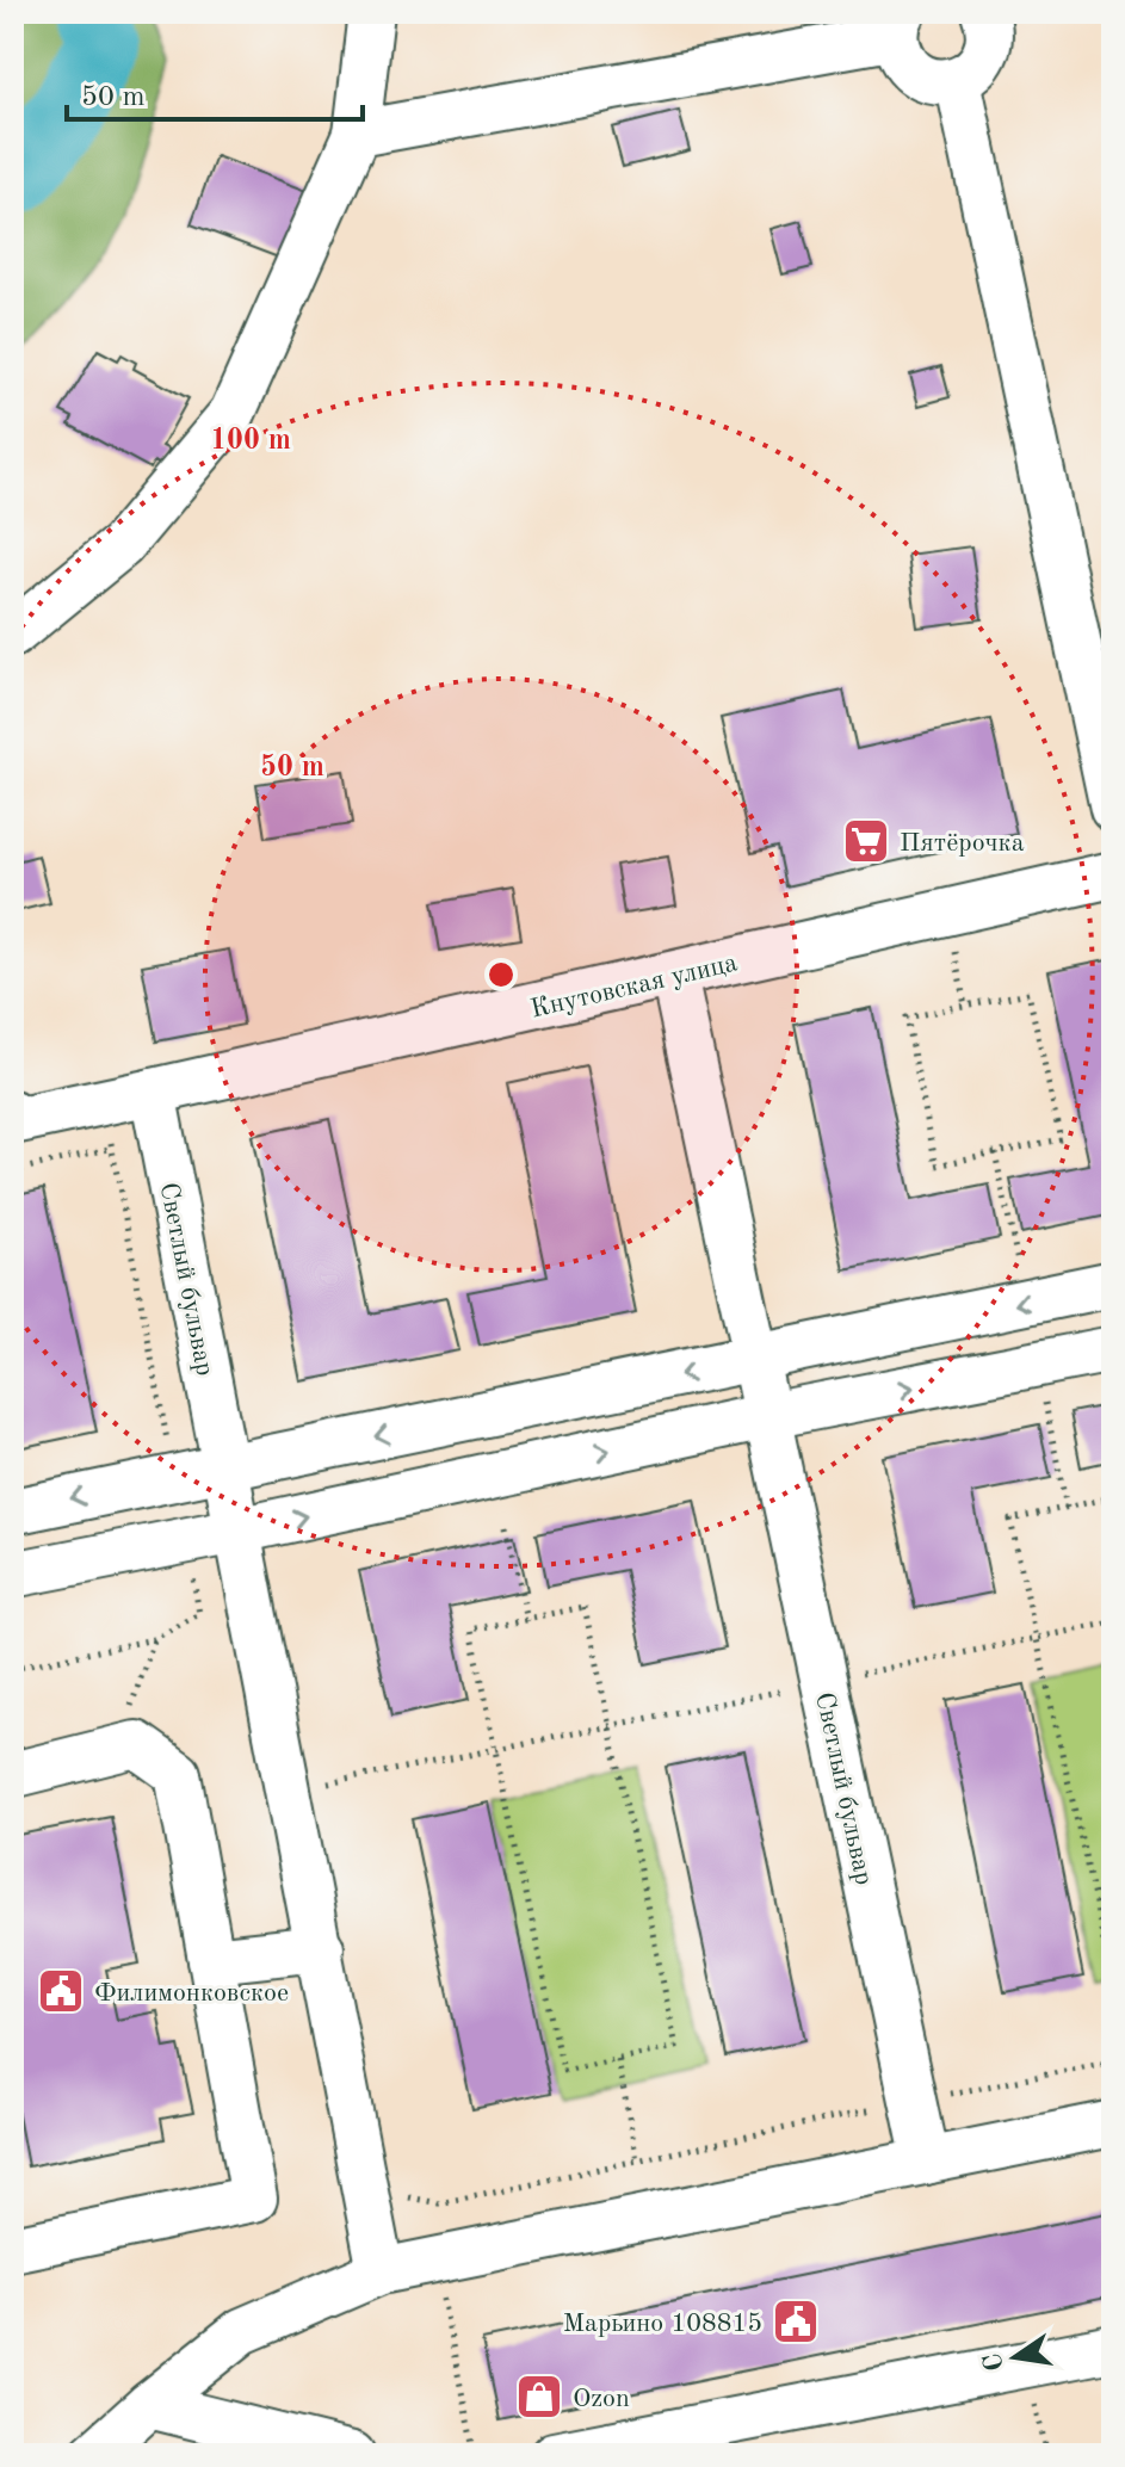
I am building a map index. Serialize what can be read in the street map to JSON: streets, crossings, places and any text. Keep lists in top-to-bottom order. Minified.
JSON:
{"streets":{"street":["Кнутовская улица","Светлый бульвар"]},"crossings":[["Кнутовская улица","Светлый бульвар"]],"places":{"supermarket":["Пятёрочка"],"public building":["Филимонковское","Марьино 108815"],"shop":["Ozon"]},"scale_bar":"50 m","north":"left","rings":["100 m","50 m"]}
